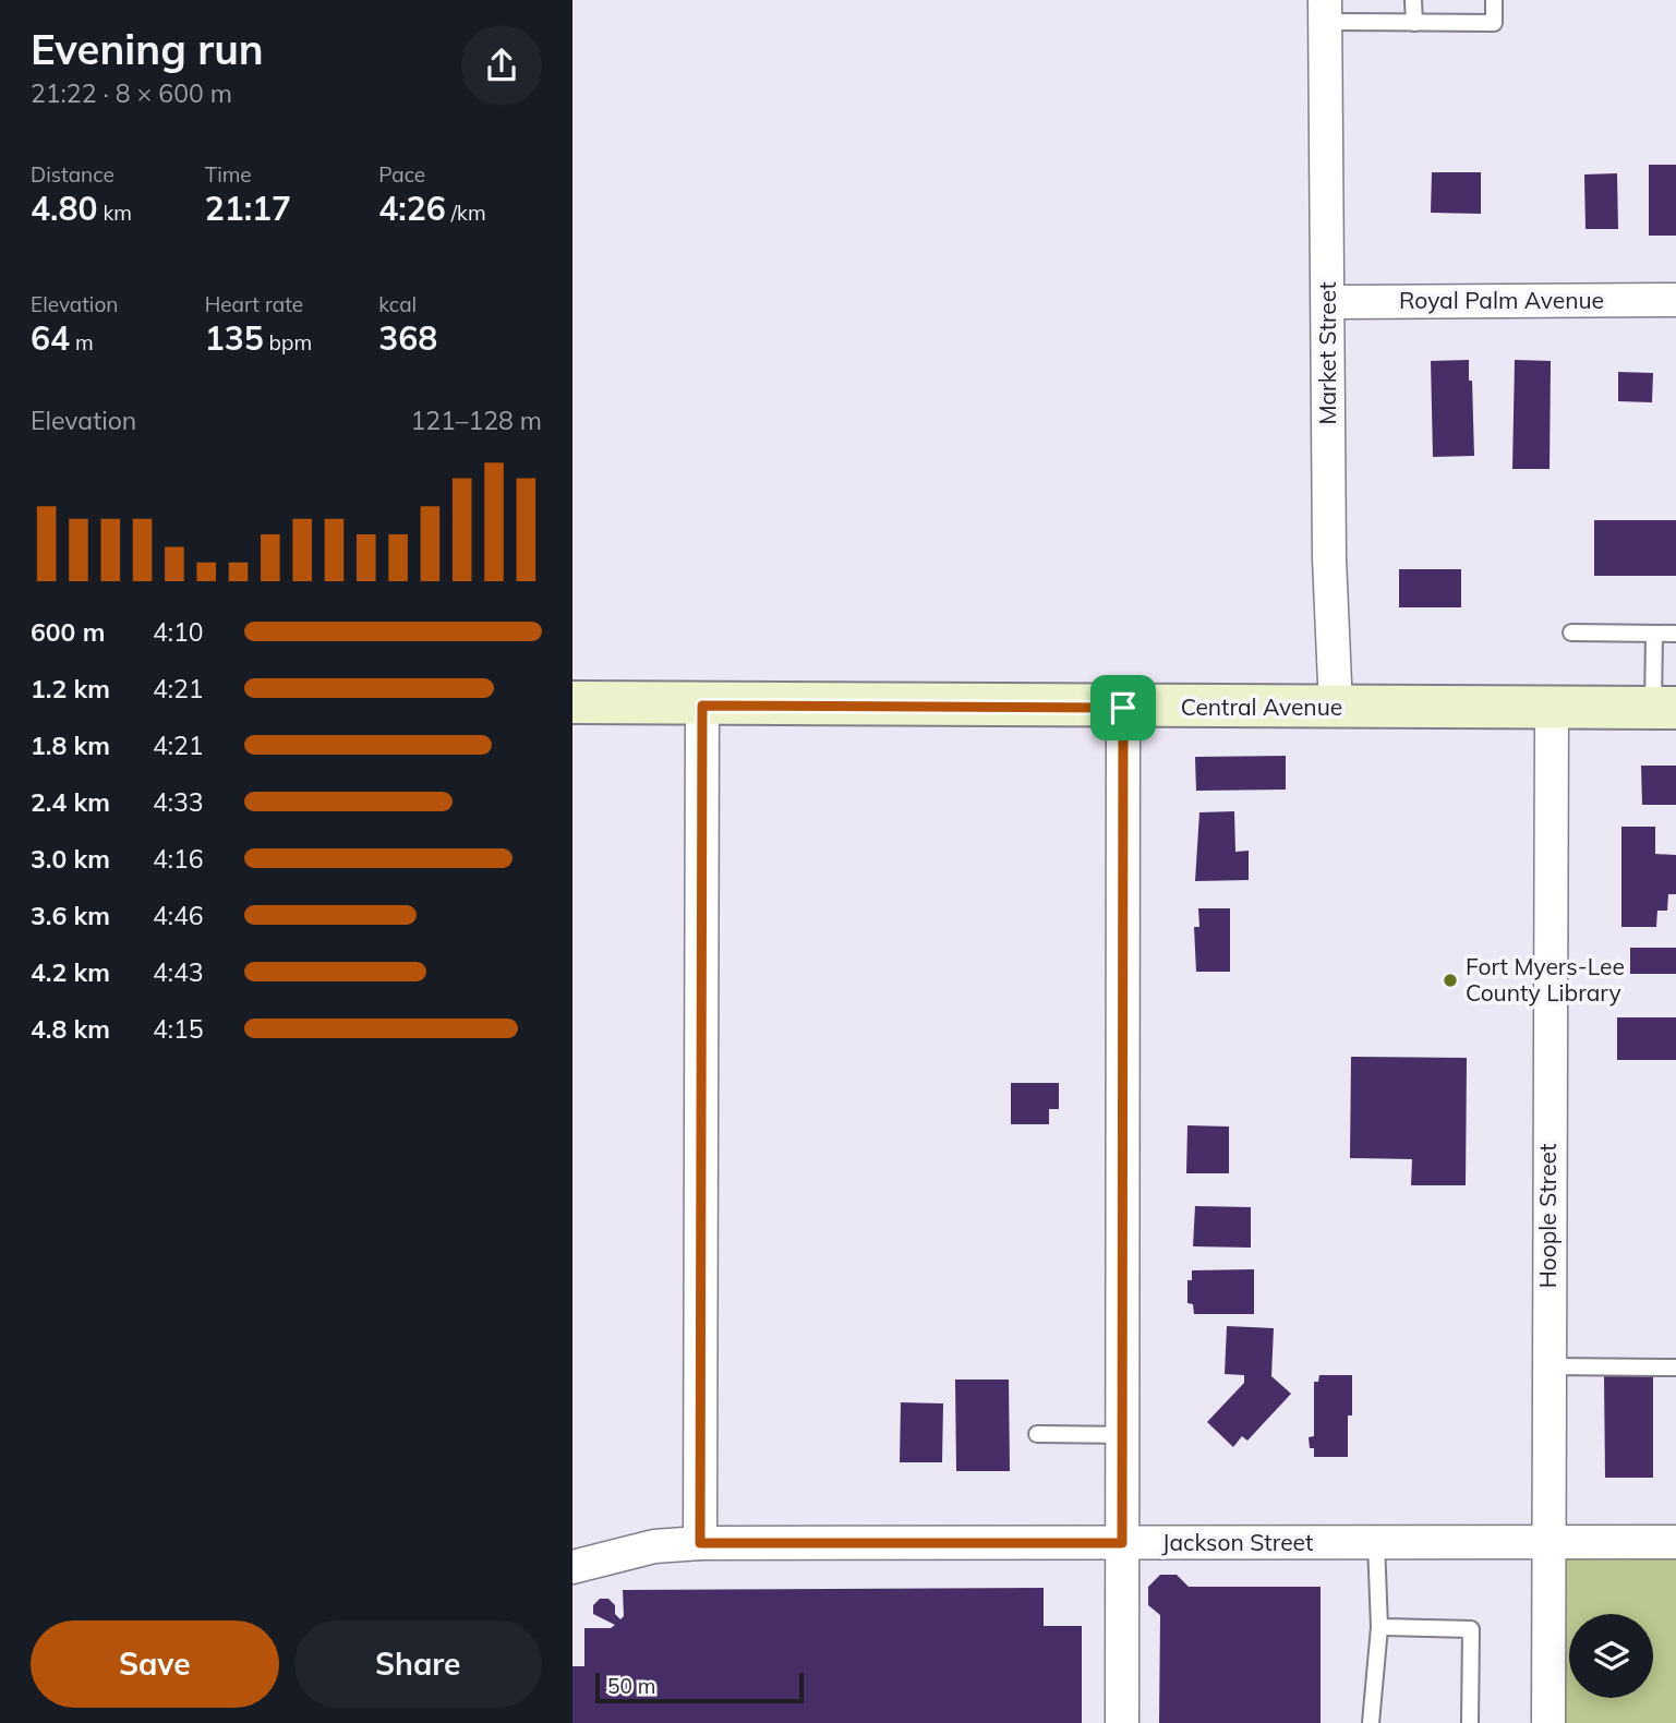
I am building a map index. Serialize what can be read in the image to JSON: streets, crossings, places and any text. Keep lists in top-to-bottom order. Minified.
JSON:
{"streets":{"street":["Royal Palm Avenue","Market Street","Central Avenue","Hoople Street","Jackson Street"]},"crossings":[["Royal Palm Avenue","Market Street"],["Market Street","Central Avenue"],["Central Avenue","Hoople Street"],["Hoople Street","Jackson Street"]],"places":["Fort Myers-Lee County Library"],"scale_bar":"50 m","page":{"heading":["Evening run","21:22 · 8 × 600 m"],"stats":[["Distance","4.80 km"],["Time","21:17"],["Pace","4:26 /km"],["Elevation","64 m"],["Heart rate","135 bpm"],["kcal","368"]],"chart":["Elevation","121–128 m"],"list":[{"name":"600 m","note":"4:10"},{"name":"1.2 km","note":"4:21"},{"name":"1.8 km","note":"4:21"},{"name":"2.4 km","note":"4:33"},{"name":"3.0 km","note":"4:16"},{"name":"3.6 km","note":"4:46"},{"name":"4.2 km","note":"4:43"},{"name":"4.8 km","note":"4:15"}],"buttons":["Save","Share"],"scale":"50 m"}}
